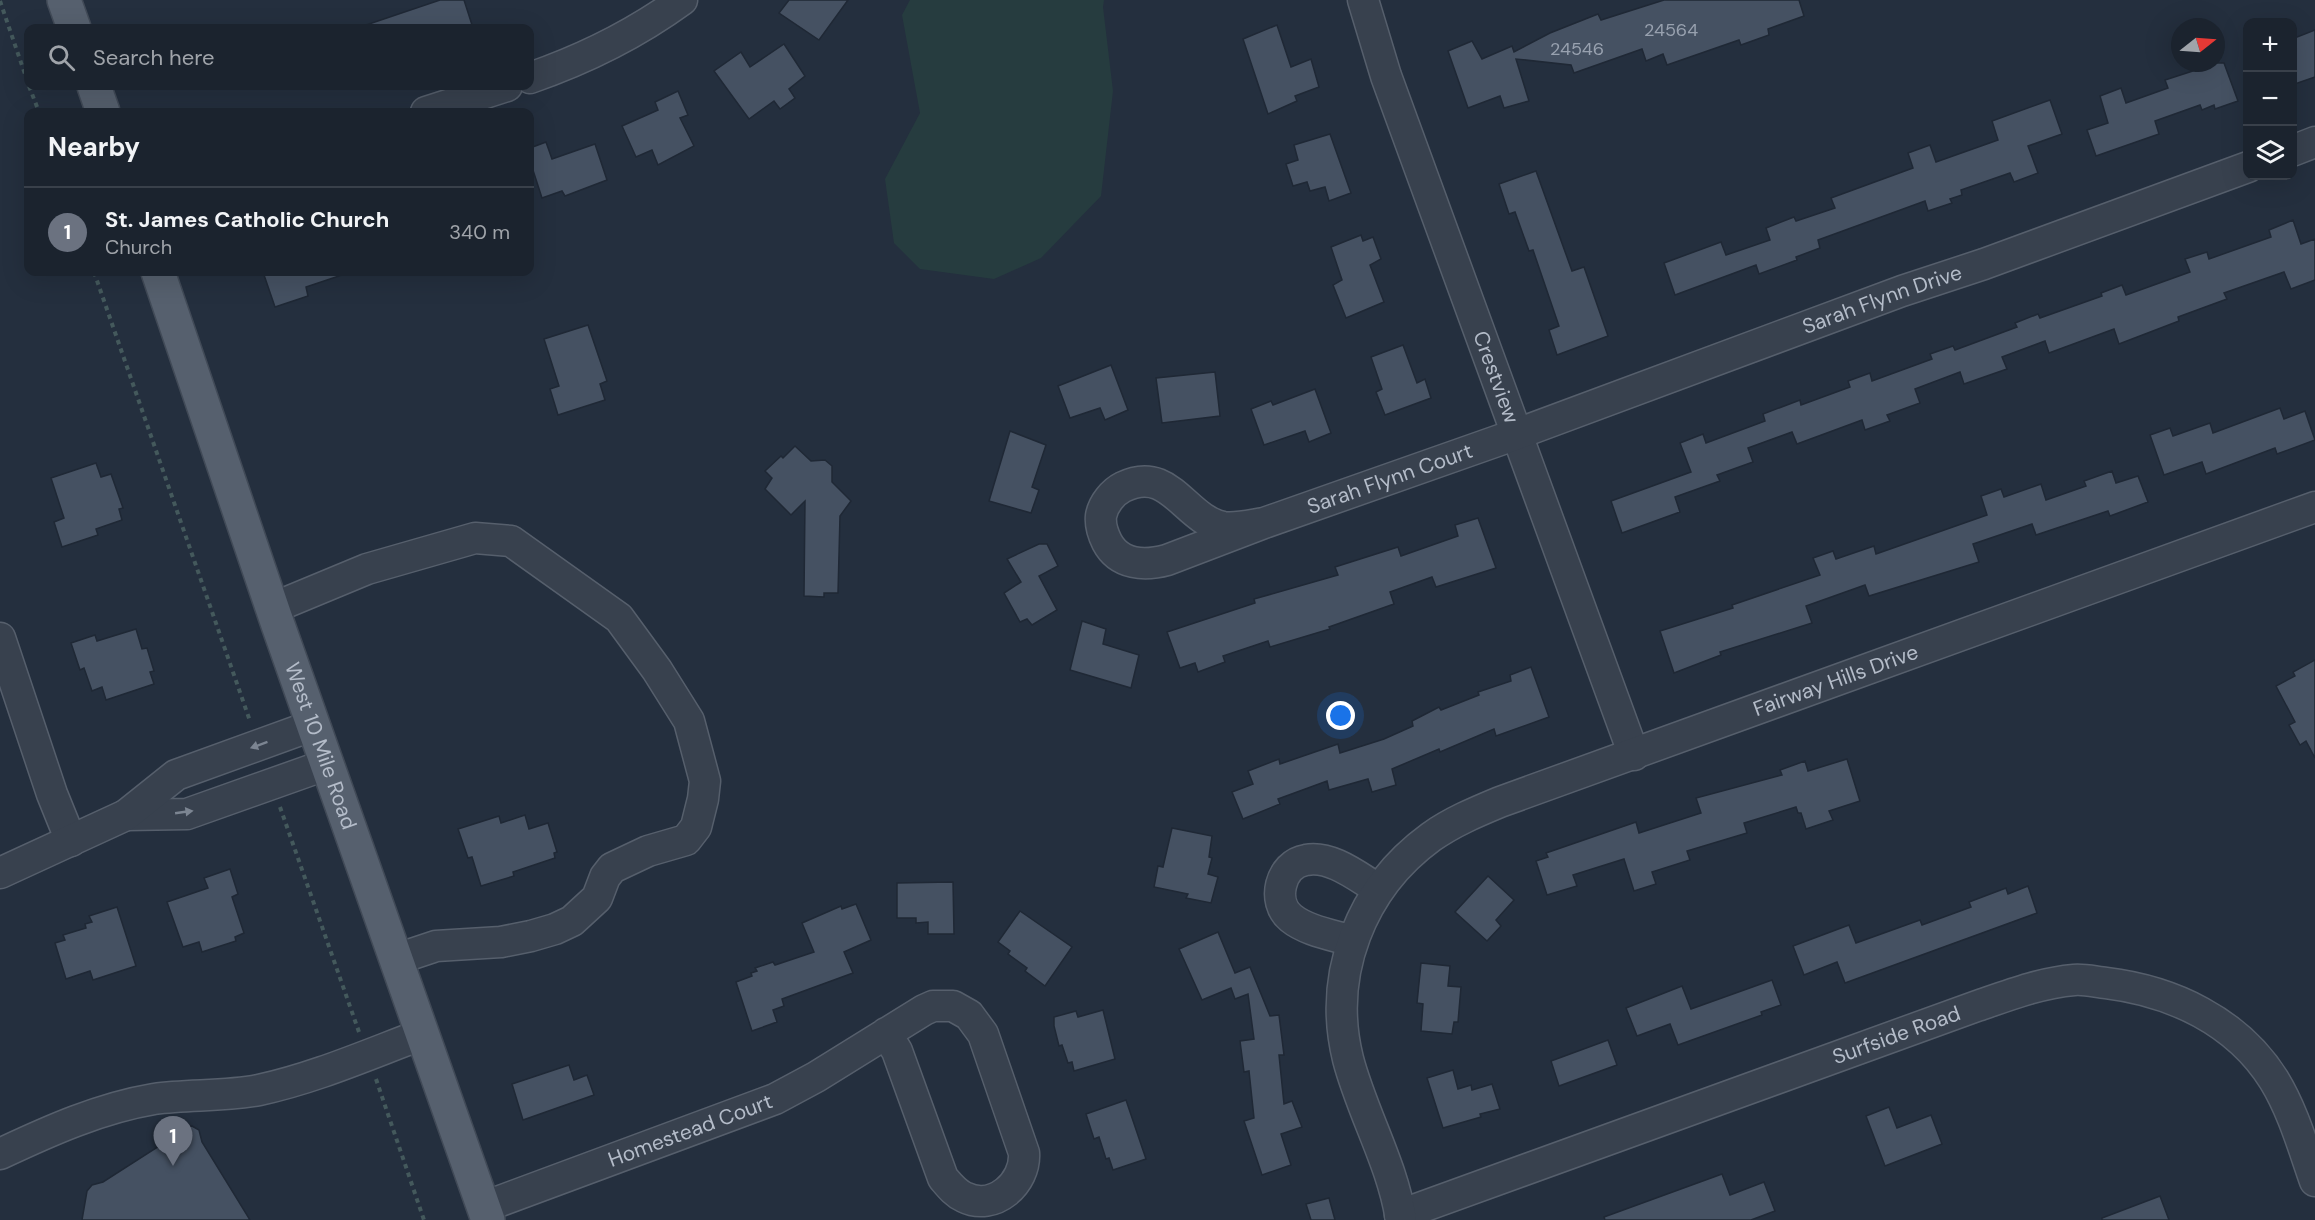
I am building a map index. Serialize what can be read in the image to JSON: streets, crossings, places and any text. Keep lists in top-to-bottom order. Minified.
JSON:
{"streets":{"main road":["West 10 Mile Road"],"street":["Sarah Flynn Drive","Crestview","Sarah Flynn Court","Fairway Hills Drive","Surfside Road","Homestead Court"]},"crossings":[["Sarah Flynn Drive","Crestview"],["Sarah Flynn Drive","Sarah Flynn Court"],["Crestview","Sarah Flynn Court"],["Crestview","Fairway Hills Drive"],["Fairway Hills Drive","Surfside Road"],["West 10 Mile Road","Homestead Court"]],"house_numbers":["24564","24546"],"north":"right","page":{"map_buttons":["+","−"],"search":"Search here","heading":"Nearby","list":[{"mark":"1","name":"St. James Catholic Church","note":"Church","value":"340 m"}],"pins":"1"}}
